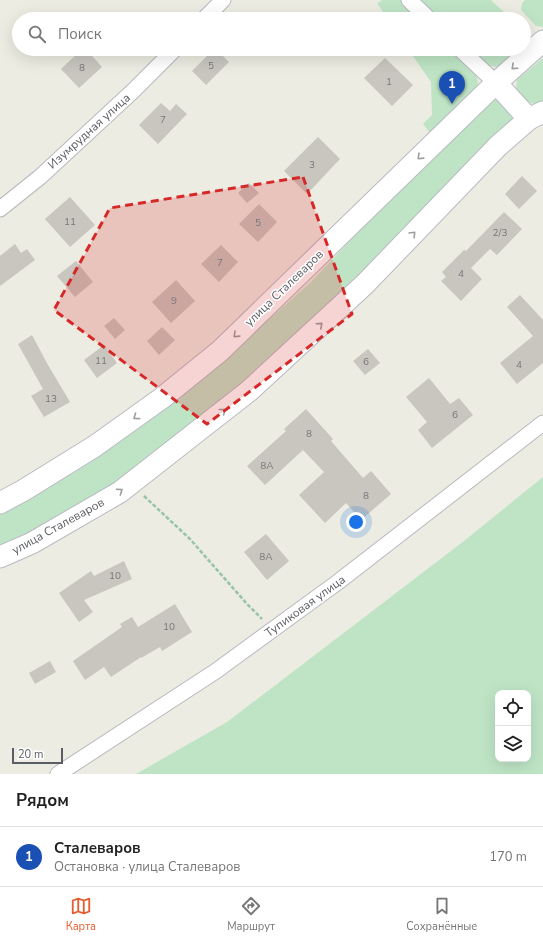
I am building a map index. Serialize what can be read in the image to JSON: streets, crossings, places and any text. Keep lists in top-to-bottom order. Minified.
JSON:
{"streets":{"main road":["улица Сталеваров"],"street":["Изумрудная улица","Тупиковая улица"]},"house_numbers":["5","8","1","7","3","11","5","2/3","7","4","9","11","6","4","13","6","8","8А","8","8А","10","10"],"scale_bar":"20 m","page":{"search":"Поиск","pins":"1","scale":"20 m","heading":"Рядом","list":[{"mark":"1","name":"Сталеваров","note":"Остановка · улица Сталеваров","value":"170 m"}],"nav":["Карта","Маршрут","Сохранённые"]}}
